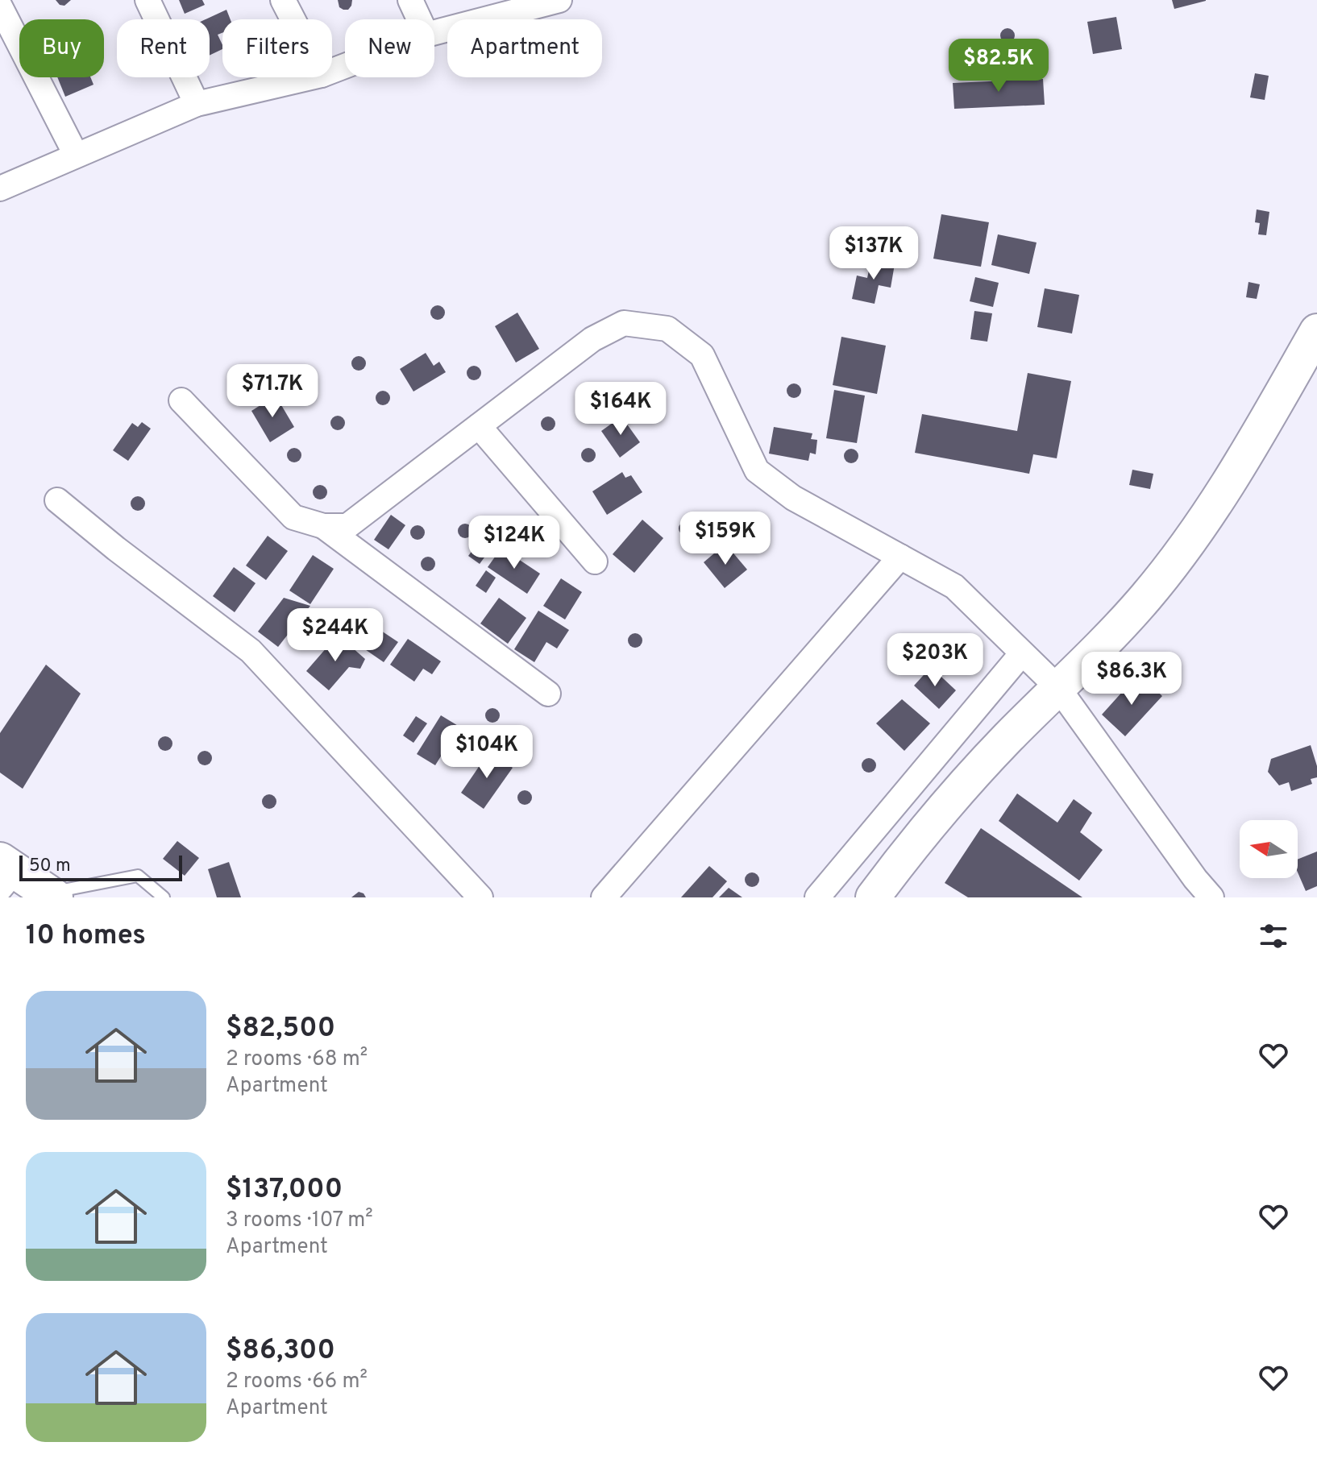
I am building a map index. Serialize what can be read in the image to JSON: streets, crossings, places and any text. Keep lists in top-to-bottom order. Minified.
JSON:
{"scale_bar":"50 m","north":"left","page":{"chip":["Buy","Rent","Filters","New","Apartment"],"price":["$82.5K","$137K","$71.7K","$164K","$159K","$124K","$244K","$203K","$86.3K","$104K"],"scale":"50 m","heading":"10 homes","list":[{"name":"$82,500","note":"2 rooms · 68 m² · Apartment"},{"name":"$137,000","note":"3 rooms · 107 m² · Apartment"},{"name":"$86,300","note":"2 rooms · 66 m² · Apartment"}]}}
